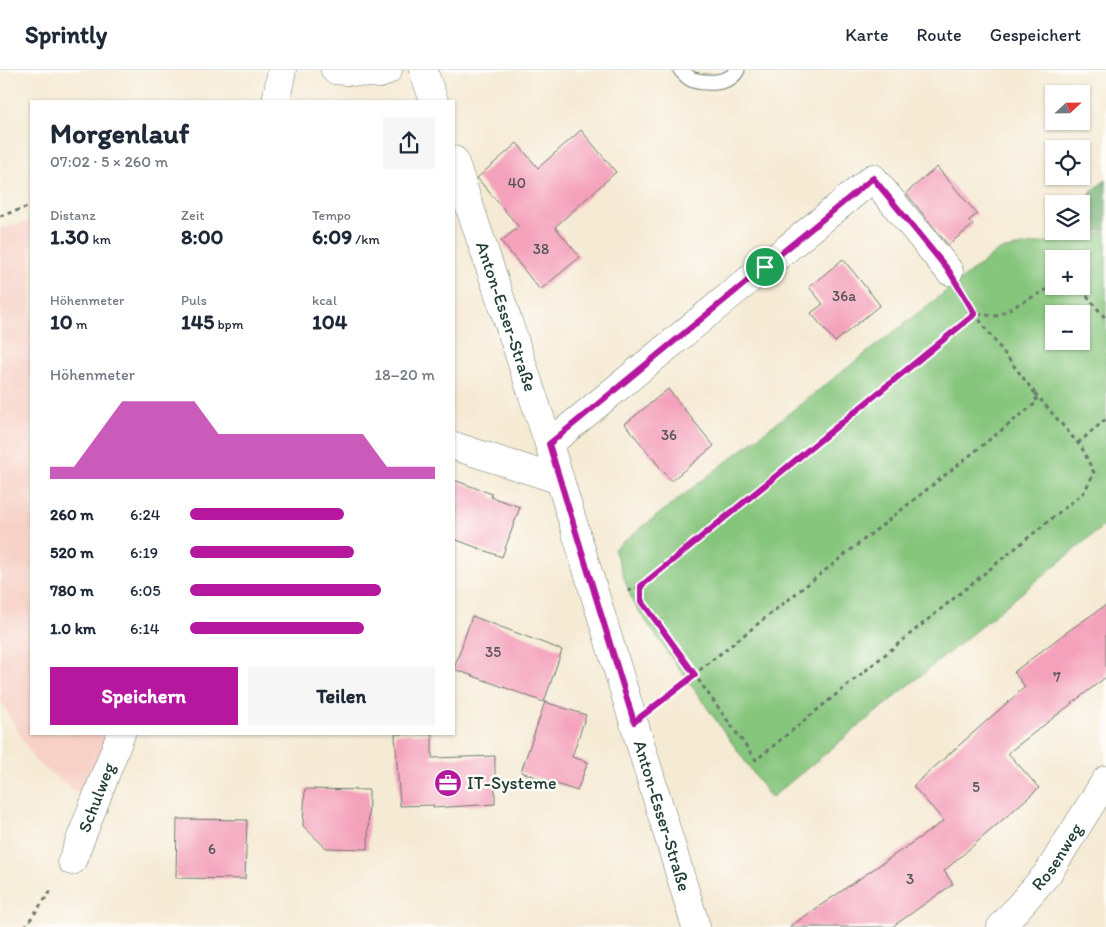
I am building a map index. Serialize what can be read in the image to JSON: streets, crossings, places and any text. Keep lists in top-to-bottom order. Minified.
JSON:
{"streets":{"street":["Anton-Esser-Straße","Schulweg","Rosenweg"]},"places":{"office":["IT-Systeme"]},"house_numbers":["40","38","36a","36","35","7","5","6","3"],"north":"right","page":{"header":"Sprintly","nav":["Karte","Route","Gespeichert"],"map_buttons":["+","−"],"heading":["Morgenlauf","07:02 · 5 × 260 m"],"stats":[["Distanz","1.30 km"],["Zeit","8:00"],["Tempo","6:09 /km"],["Höhenmeter","10 m"],["Puls","145 bpm"],["kcal","104"]],"chart":["Höhenmeter","18–20 m"],"list":[{"name":"260 m","note":"6:24"},{"name":"520 m","note":"6:19"},{"name":"780 m","note":"6:05"},{"name":"1.0 km","note":"6:14"}],"buttons":["Speichern","Teilen"]}}
